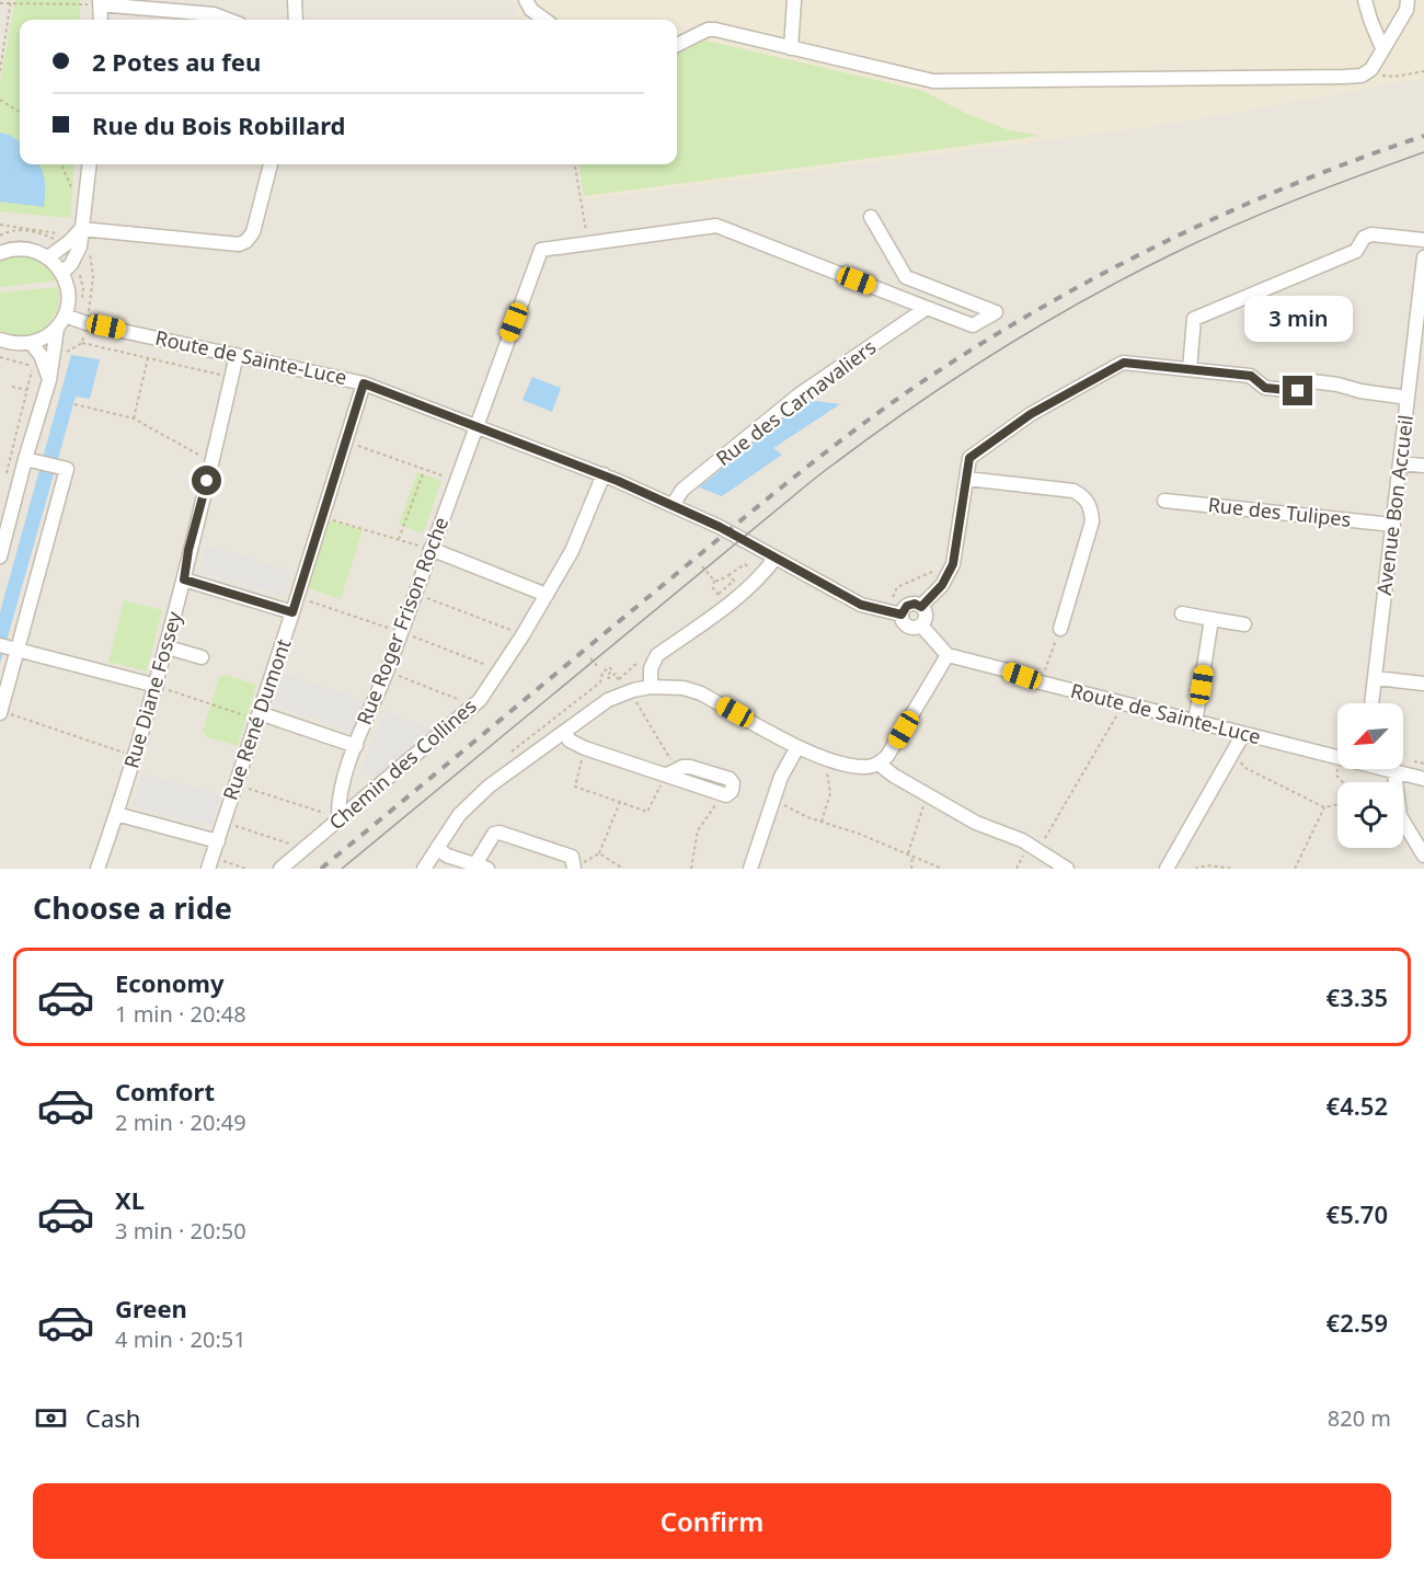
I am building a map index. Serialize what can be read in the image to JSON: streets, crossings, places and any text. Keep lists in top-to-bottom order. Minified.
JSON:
{"streets":{"street":["Route de Sainte-Luce","Rue des Carnavaliers","Avenue Bon Accueil","Rue des Tulipes","Rue Roger Frison Roche","Rue Diane Fossey","Rue René Dumont","Chemin des Collines"]},"crossings":[["Route de Sainte-Luce","Rue des Carnavaliers"],["Route de Sainte-Luce","Rue Roger Frison Roche"],["Route de Sainte-Luce","Rue Diane Fossey"],["Route de Sainte-Luce","Rue René Dumont"],["Route de Sainte-Luce","Chemin des Collines"],["Avenue Bon Accueil","Rue des Tulipes"],["Rue Roger Frison Roche","Chemin des Collines"]],"north":"bottom left","page":{"banner":["2 Potes au feu","Rue du Bois Robillard"],"bubble":"3 min","heading":"Choose a ride","list":[{"name":"Economy","note":"1 min · 20:48","value":"€3.35"},{"name":"Comfort","note":"2 min · 20:49","value":"€4.52"},{"name":"XL","note":"3 min · 20:50","value":"€5.70"},{"name":"Green","note":"4 min · 20:51","value":"€2.59"}],"pay":["Cash","820 m"],"buttons":"Confirm"}}
